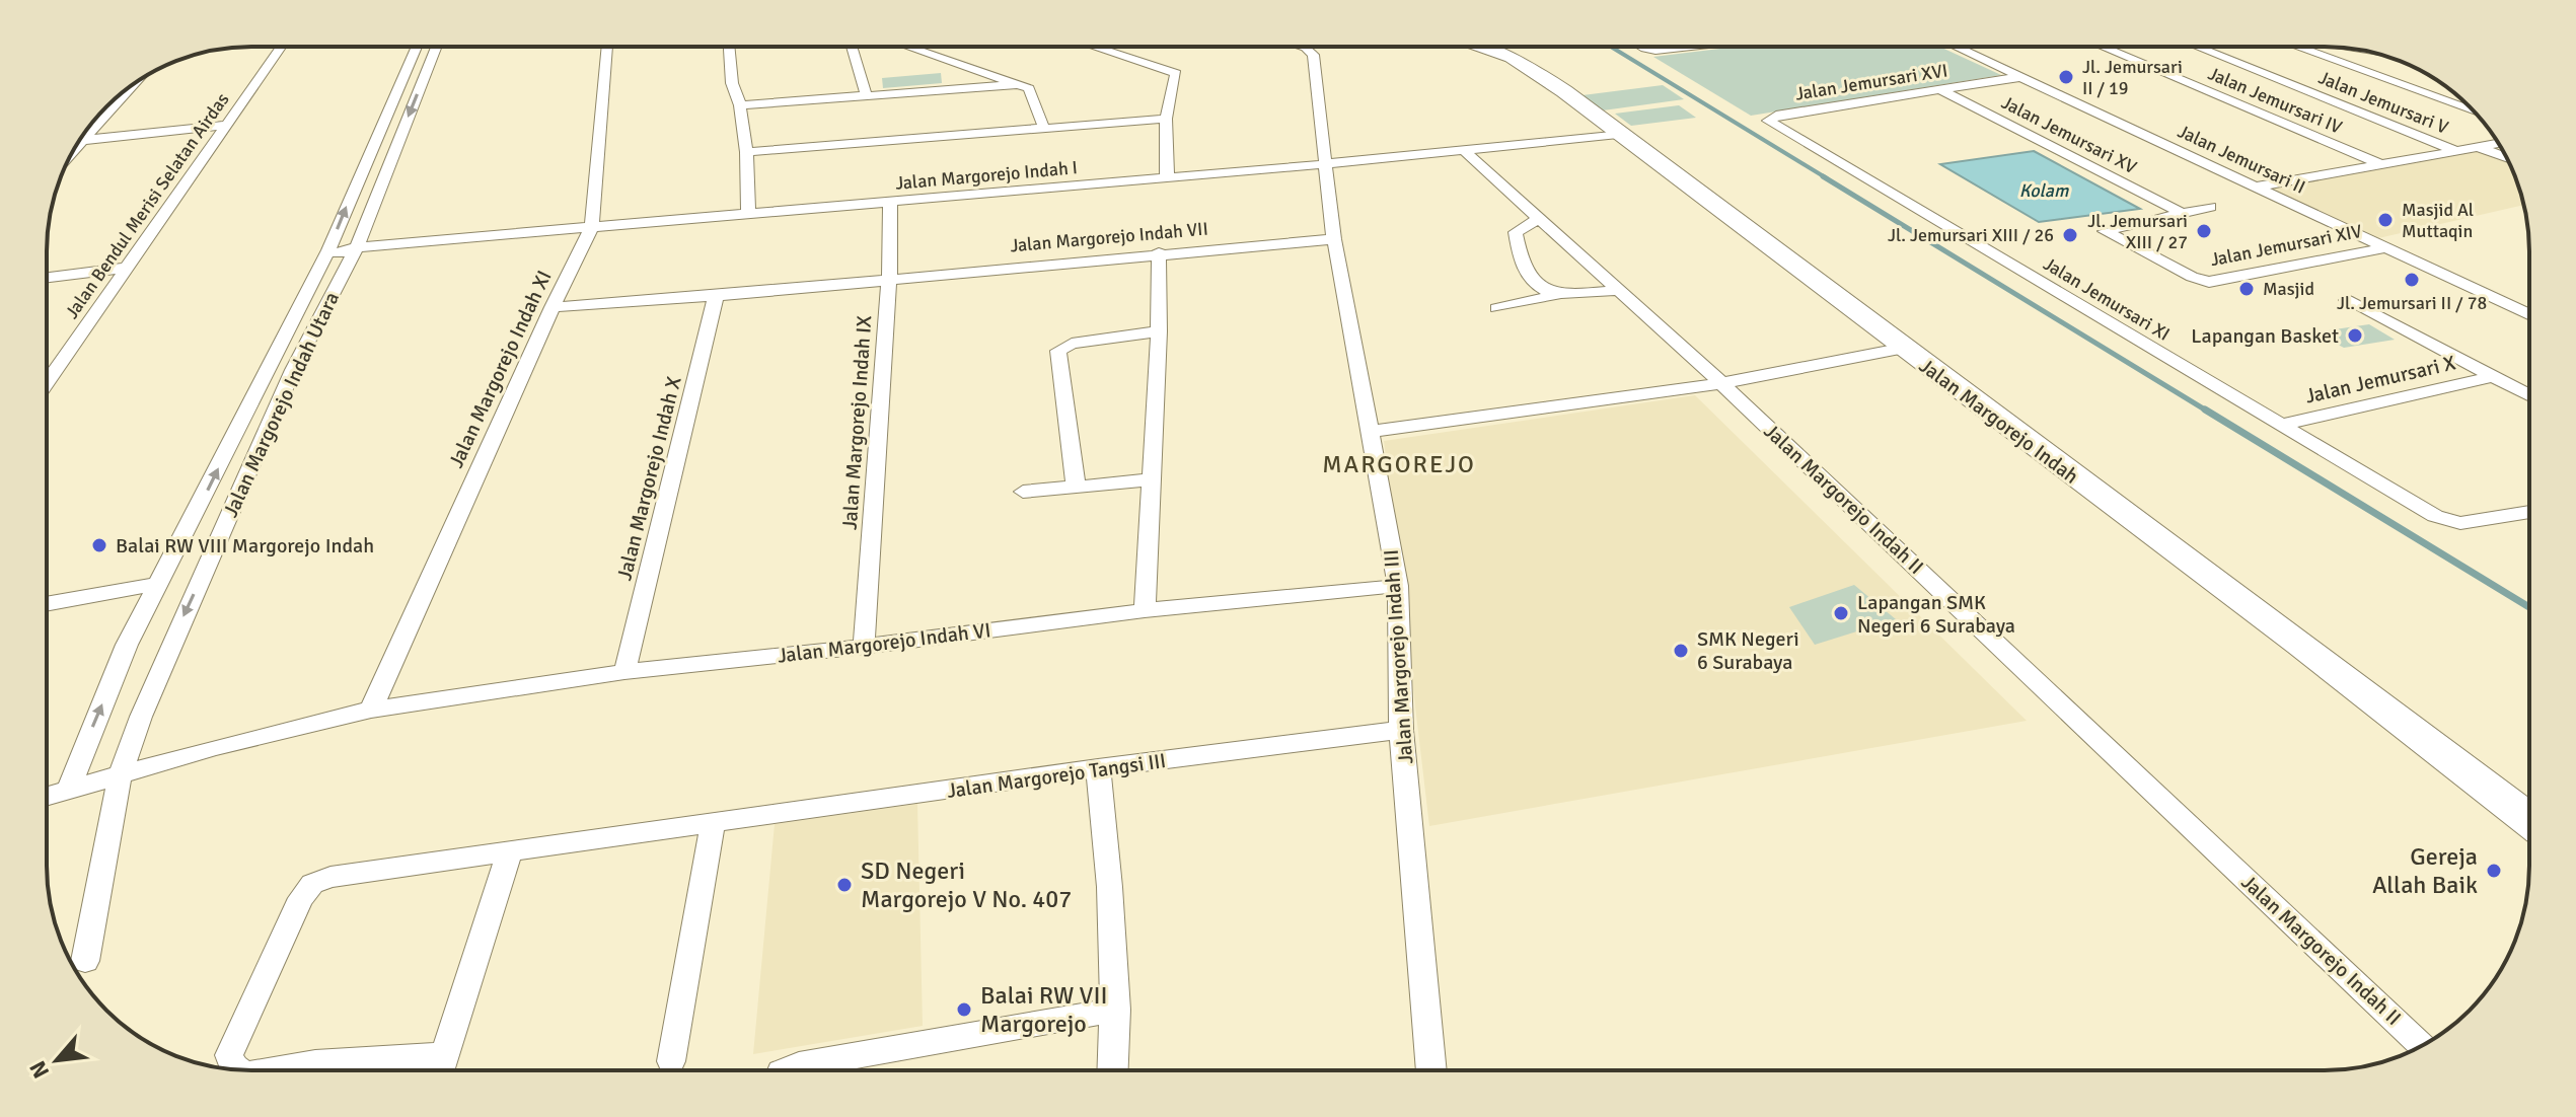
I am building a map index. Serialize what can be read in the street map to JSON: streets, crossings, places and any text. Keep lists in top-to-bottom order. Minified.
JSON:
{"streets":{"main road":["Jalan Margorejo Indah"],"street":["Jalan Jemursari XVI","Jalan Jemursari IV","Jalan Jemursari V","Jalan Jemursari XV","Jalan Jemursari II","Jalan Margorejo Indah I","Jalan Bendul Merisi Selatan Airdas","Jalan Margorejo Indah VII","Jalan Jemursari XIV","Jalan Jemursari XI","Jalan Margorejo Indah XI","Jalan Jemursari X","Jalan Margorejo Indah Utara","Jalan Margorejo Indah IX","Jalan Margorejo Indah X","Jalan Margorejo Indah II","Jalan Margorejo Indah VI","Jalan Margorejo Indah III","Jalan Margorejo Tangsi III"]},"crossings":[["Jalan Jemursari XVI","Jalan Jemursari XV"],["Jalan Jemursari XVI","Jalan Jemursari II"],["Jalan Jemursari XVI","Jalan Jemursari XI"],["Jalan Jemursari XV","Jalan Jemursari XIV"],["Jalan Jemursari II","Jalan Jemursari XIV"],["Jalan Margorejo Indah I","Jalan Margorejo Indah XI"],["Jalan Margorejo Indah I","Jalan Margorejo Indah Utara"],["Jalan Margorejo Indah I","Jalan Margorejo Indah"],["Jalan Margorejo Indah I","Jalan Margorejo Indah IX"],["Jalan Margorejo Indah I","Jalan Margorejo Indah II"],["Jalan Margorejo Indah I","Jalan Margorejo Indah III"],["Jalan Margorejo Indah VII","Jalan Margorejo Indah XI"],["Jalan Margorejo Indah VII","Jalan Margorejo Indah IX"],["Jalan Margorejo Indah VII","Jalan Margorejo Indah X"],["Jalan Margorejo Indah VII","Jalan Margorejo Indah III"],["Jalan Jemursari XI","Jalan Jemursari X"],["Jalan Margorejo Indah XI","Jalan Margorejo Indah VI"],["Jalan Margorejo Indah IX","Jalan Margorejo Indah VI"],["Jalan Margorejo Indah X","Jalan Margorejo Indah VI"],["Jalan Margorejo Indah VI","Jalan Margorejo Indah III"],["Jalan Margorejo Indah III","Jalan Margorejo Tangsi III"]],"districts":["MARGOREJO"],"water":["Kolam"],"places":["Jl. Jemursari II / 19","Masjid Al Muttaqin","Jl. Jemursari XIII / 27","Jl. Jemursari XIII / 26","Jl. Jemursari II / 78","Masjid","Lapangan Basket","Balai RW VIII Margorejo Indah","Lapangan SMK Negeri 6 Surabaya","SMK Negeri 6 Surabaya","Gereja Allah Baik","SD Negeri Margorejo V No. 407","Balai RW VII Margorejo"],"north":"bottom left"}
